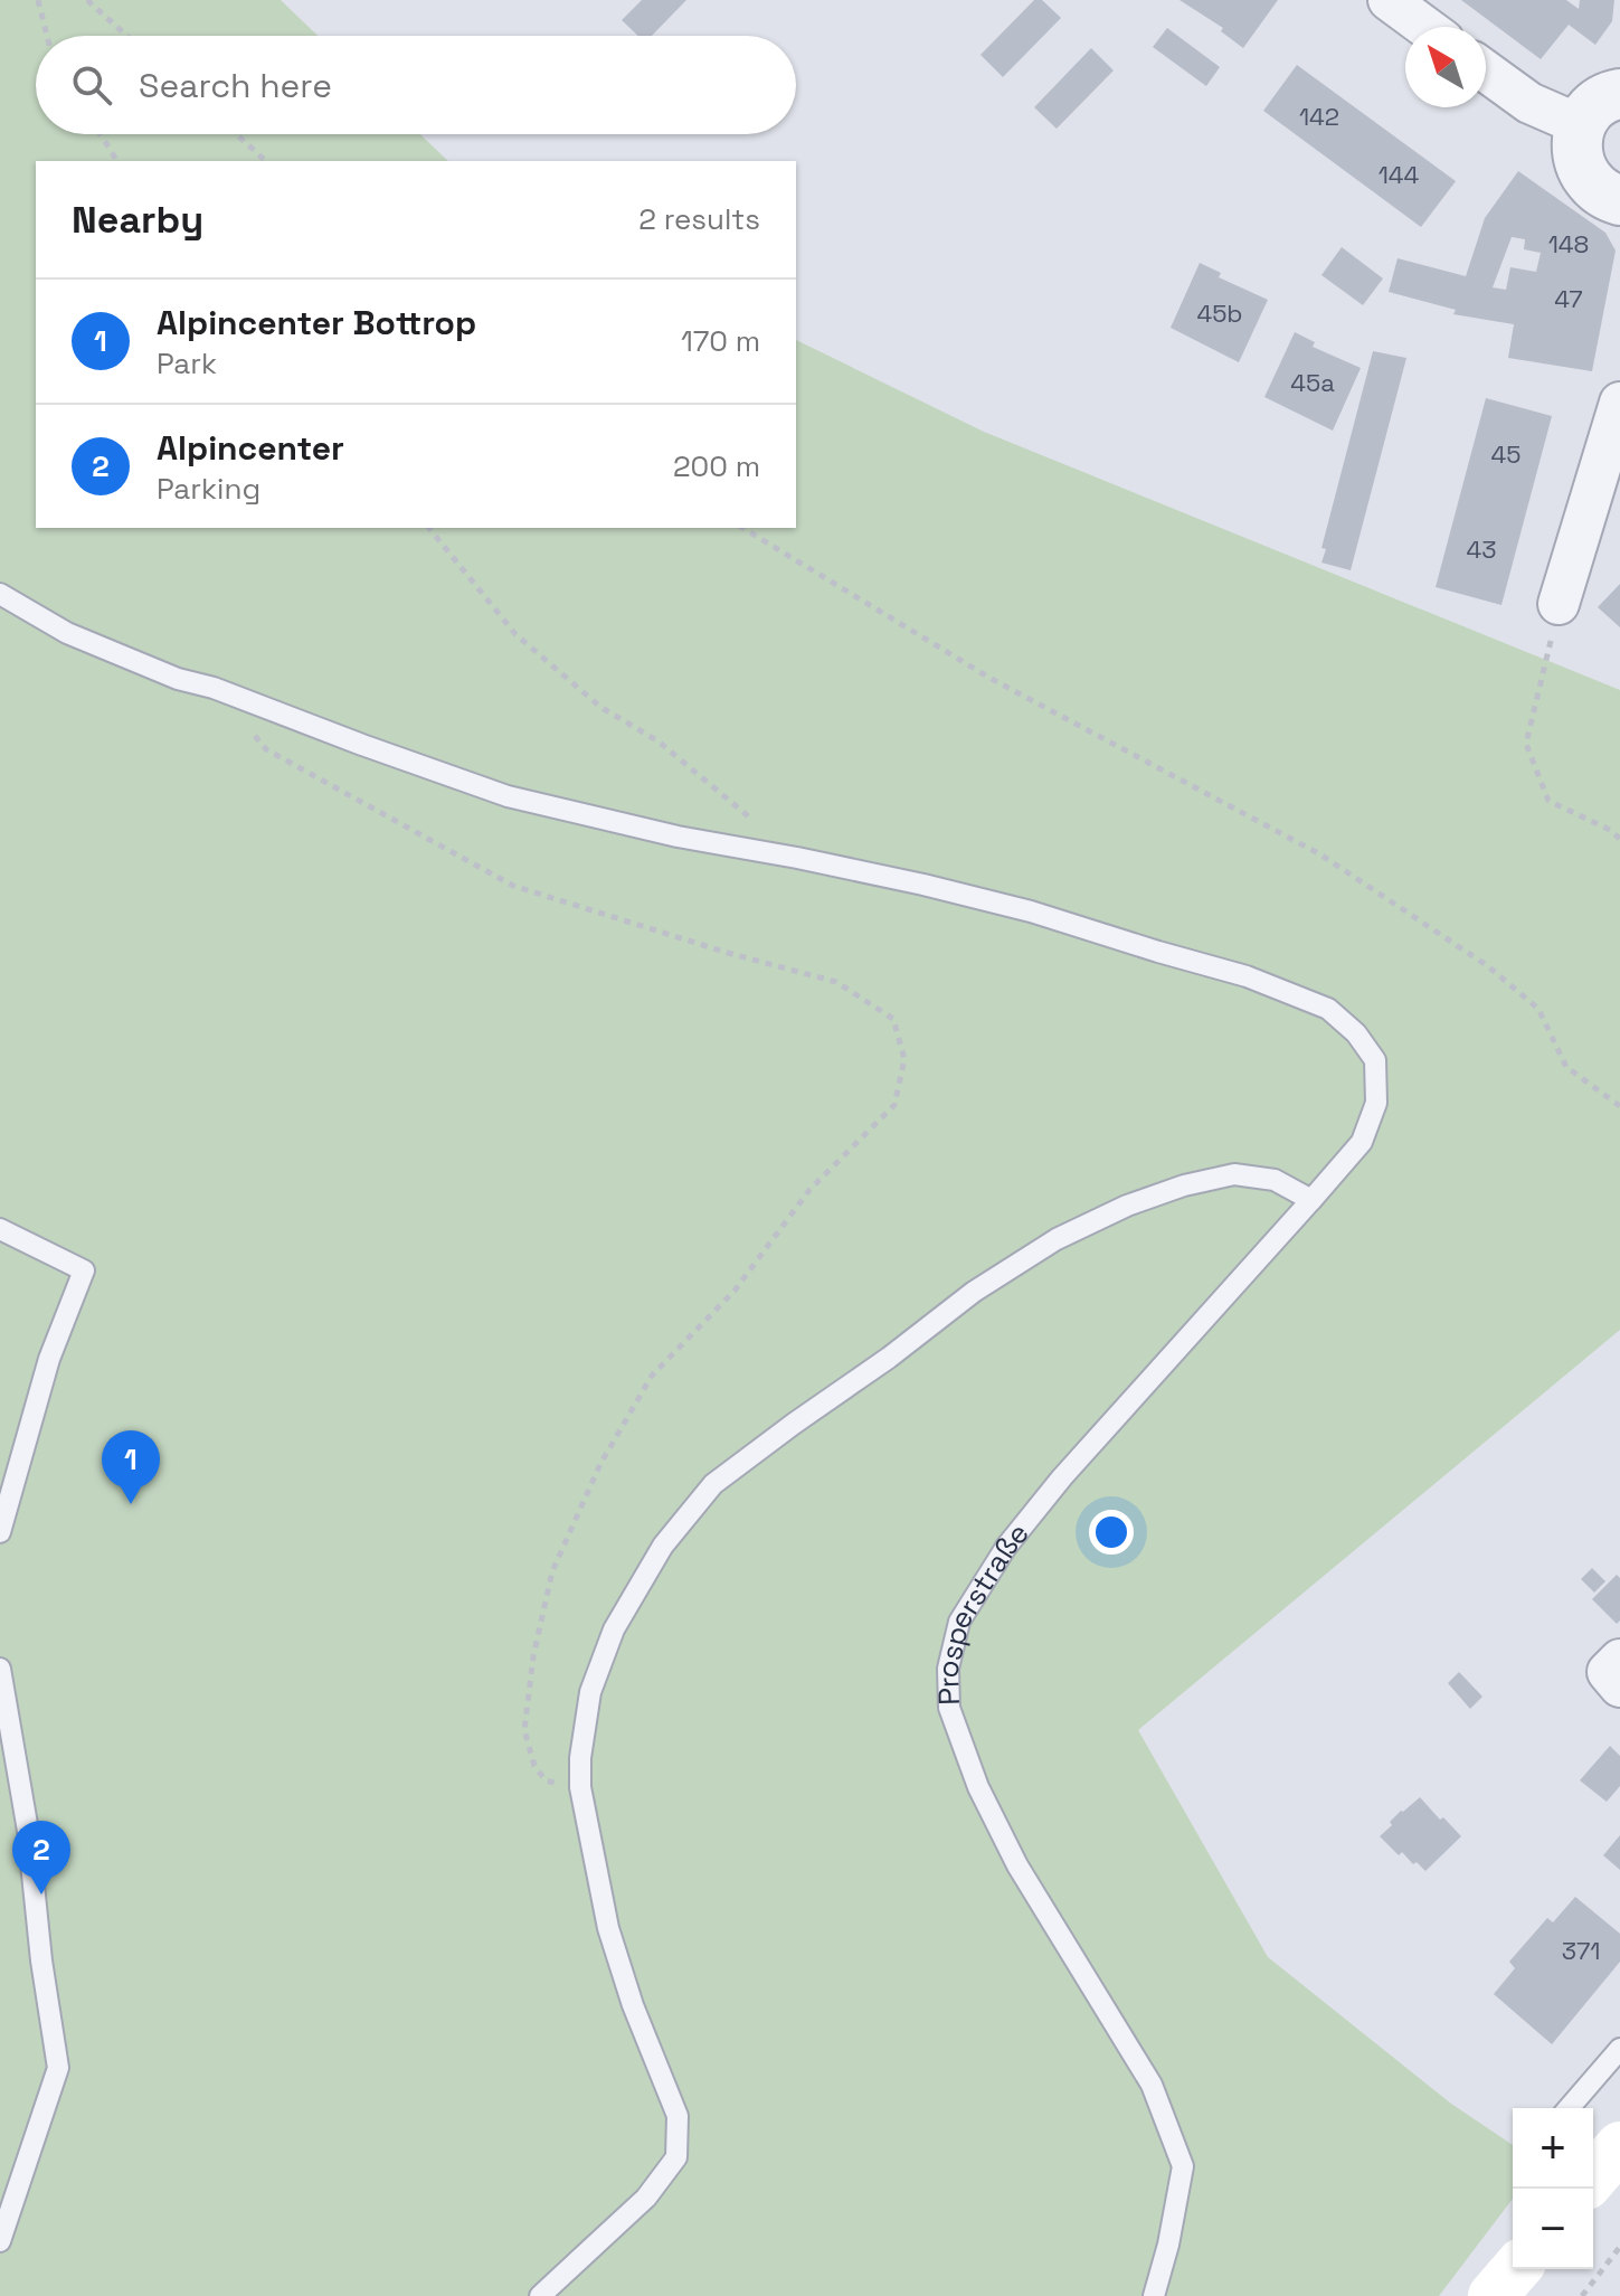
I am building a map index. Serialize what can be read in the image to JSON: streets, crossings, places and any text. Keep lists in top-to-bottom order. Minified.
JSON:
{"streets":{"lane":["Prosperstraße"]},"house_numbers":["142","144","148","47","45b","45a","45","43","371"],"north":"top left","page":{"search":"Search here","heading":["Nearby","2 results"],"list":[{"mark":"1","name":"Alpincenter Bottrop","note":"Park","value":"170 m"},{"mark":"2","name":"Alpincenter","note":"Parking","value":"200 m"}],"pins":["1","2"],"map_buttons":["+","−"]}}
